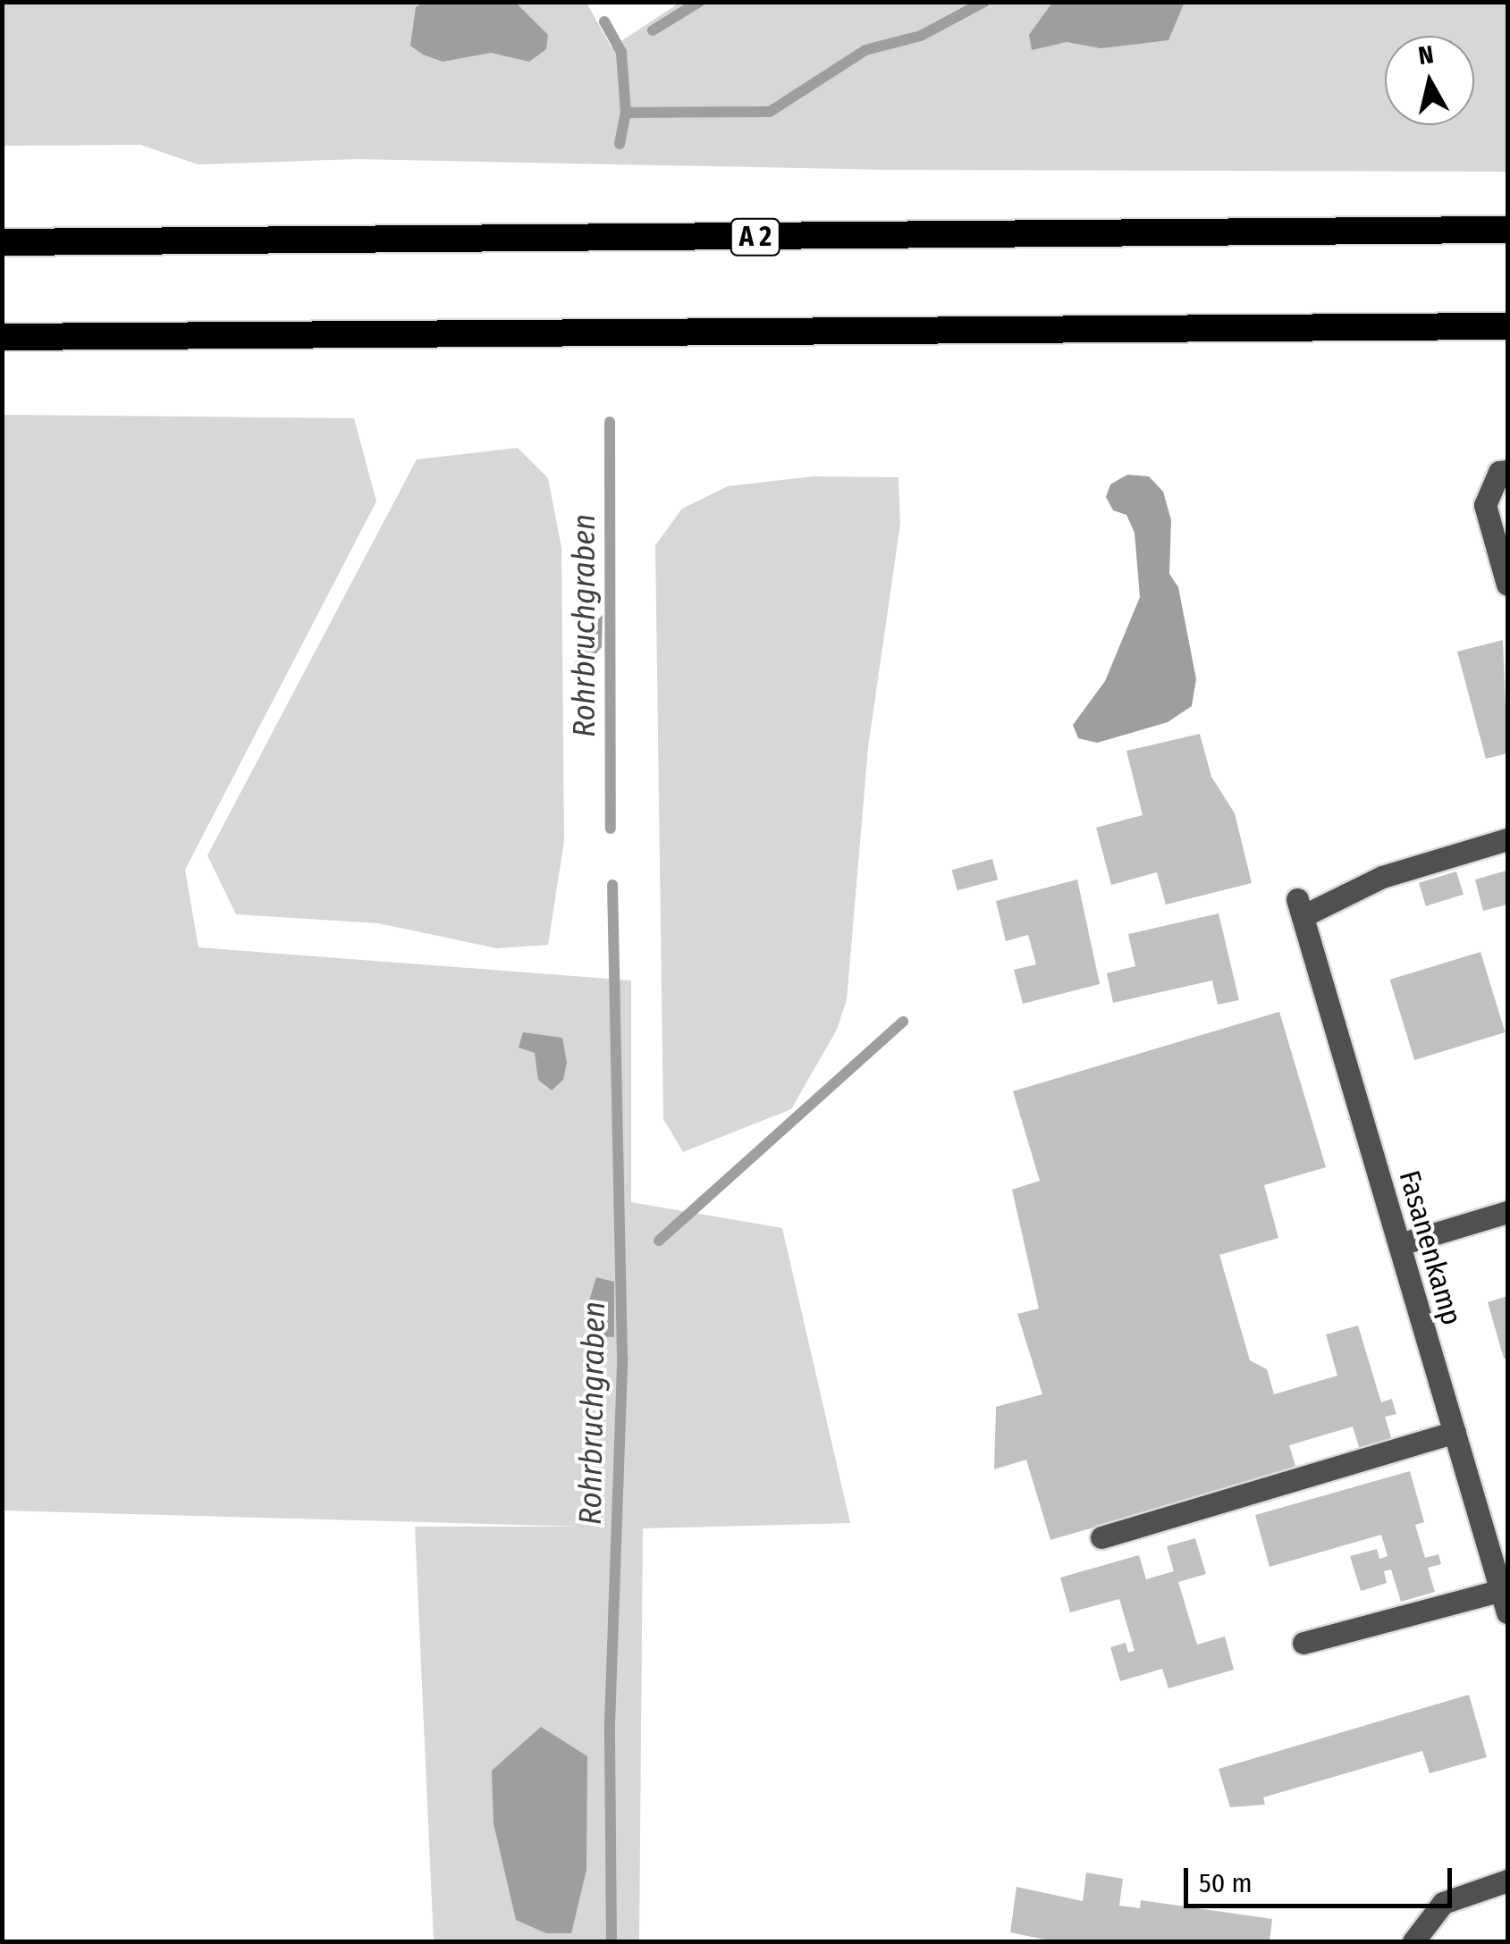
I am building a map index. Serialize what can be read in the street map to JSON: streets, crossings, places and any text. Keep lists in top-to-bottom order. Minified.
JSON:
{"streets":{"highway":["A 2"],"street":["Fasanenkamp"]},"water":["Rohrbruchgraben"],"scale_bar":"50 m","north":"top"}
